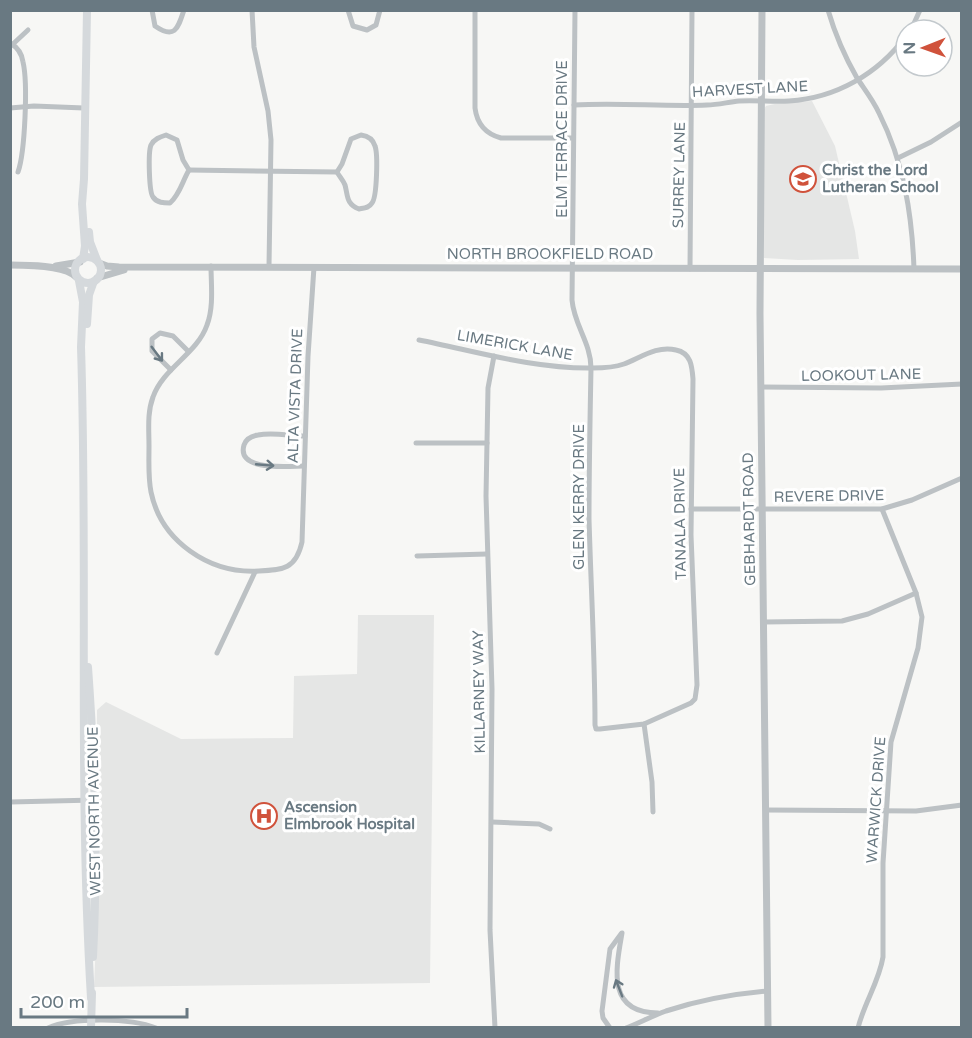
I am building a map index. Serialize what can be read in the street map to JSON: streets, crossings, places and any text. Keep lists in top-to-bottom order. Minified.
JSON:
{"streets":{"main road":["WEST NORTH AVENUE"],"street":["HARVEST LANE","ELM TERRACE DRIVE","SURREY LANE","NORTH BROOKFIELD ROAD","LIMERICK LANE","LOOKOUT LANE","ALTA VISTA DRIVE","REVERE DRIVE","GLEN KERRY DRIVE","GEBHARDT ROAD","TANALA DRIVE","KILLARNEY WAY","WARWICK DRIVE"]},"crossings":[["HARVEST LANE","ELM TERRACE DRIVE"],["HARVEST LANE","SURREY LANE"],["HARVEST LANE","GEBHARDT ROAD"],["ELM TERRACE DRIVE","NORTH BROOKFIELD ROAD"],["ELM TERRACE DRIVE","GLEN KERRY DRIVE"],["SURREY LANE","NORTH BROOKFIELD ROAD"],["NORTH BROOKFIELD ROAD","ALTA VISTA DRIVE"],["NORTH BROOKFIELD ROAD","GLEN KERRY DRIVE"],["NORTH BROOKFIELD ROAD","GEBHARDT ROAD"],["NORTH BROOKFIELD ROAD","WEST NORTH AVENUE"],["LIMERICK LANE","GLEN KERRY DRIVE"],["LIMERICK LANE","TANALA DRIVE"],["LIMERICK LANE","KILLARNEY WAY"],["LOOKOUT LANE","GEBHARDT ROAD"],["REVERE DRIVE","GEBHARDT ROAD"],["REVERE DRIVE","TANALA DRIVE"],["REVERE DRIVE","WARWICK DRIVE"],["GLEN KERRY DRIVE","TANALA DRIVE"]],"places":{"school or university":["Christ the Lord Lutheran School"],"hospital":["Ascension Elmbrook Hospital"]},"scale_bar":"200 m","north":"left"}
